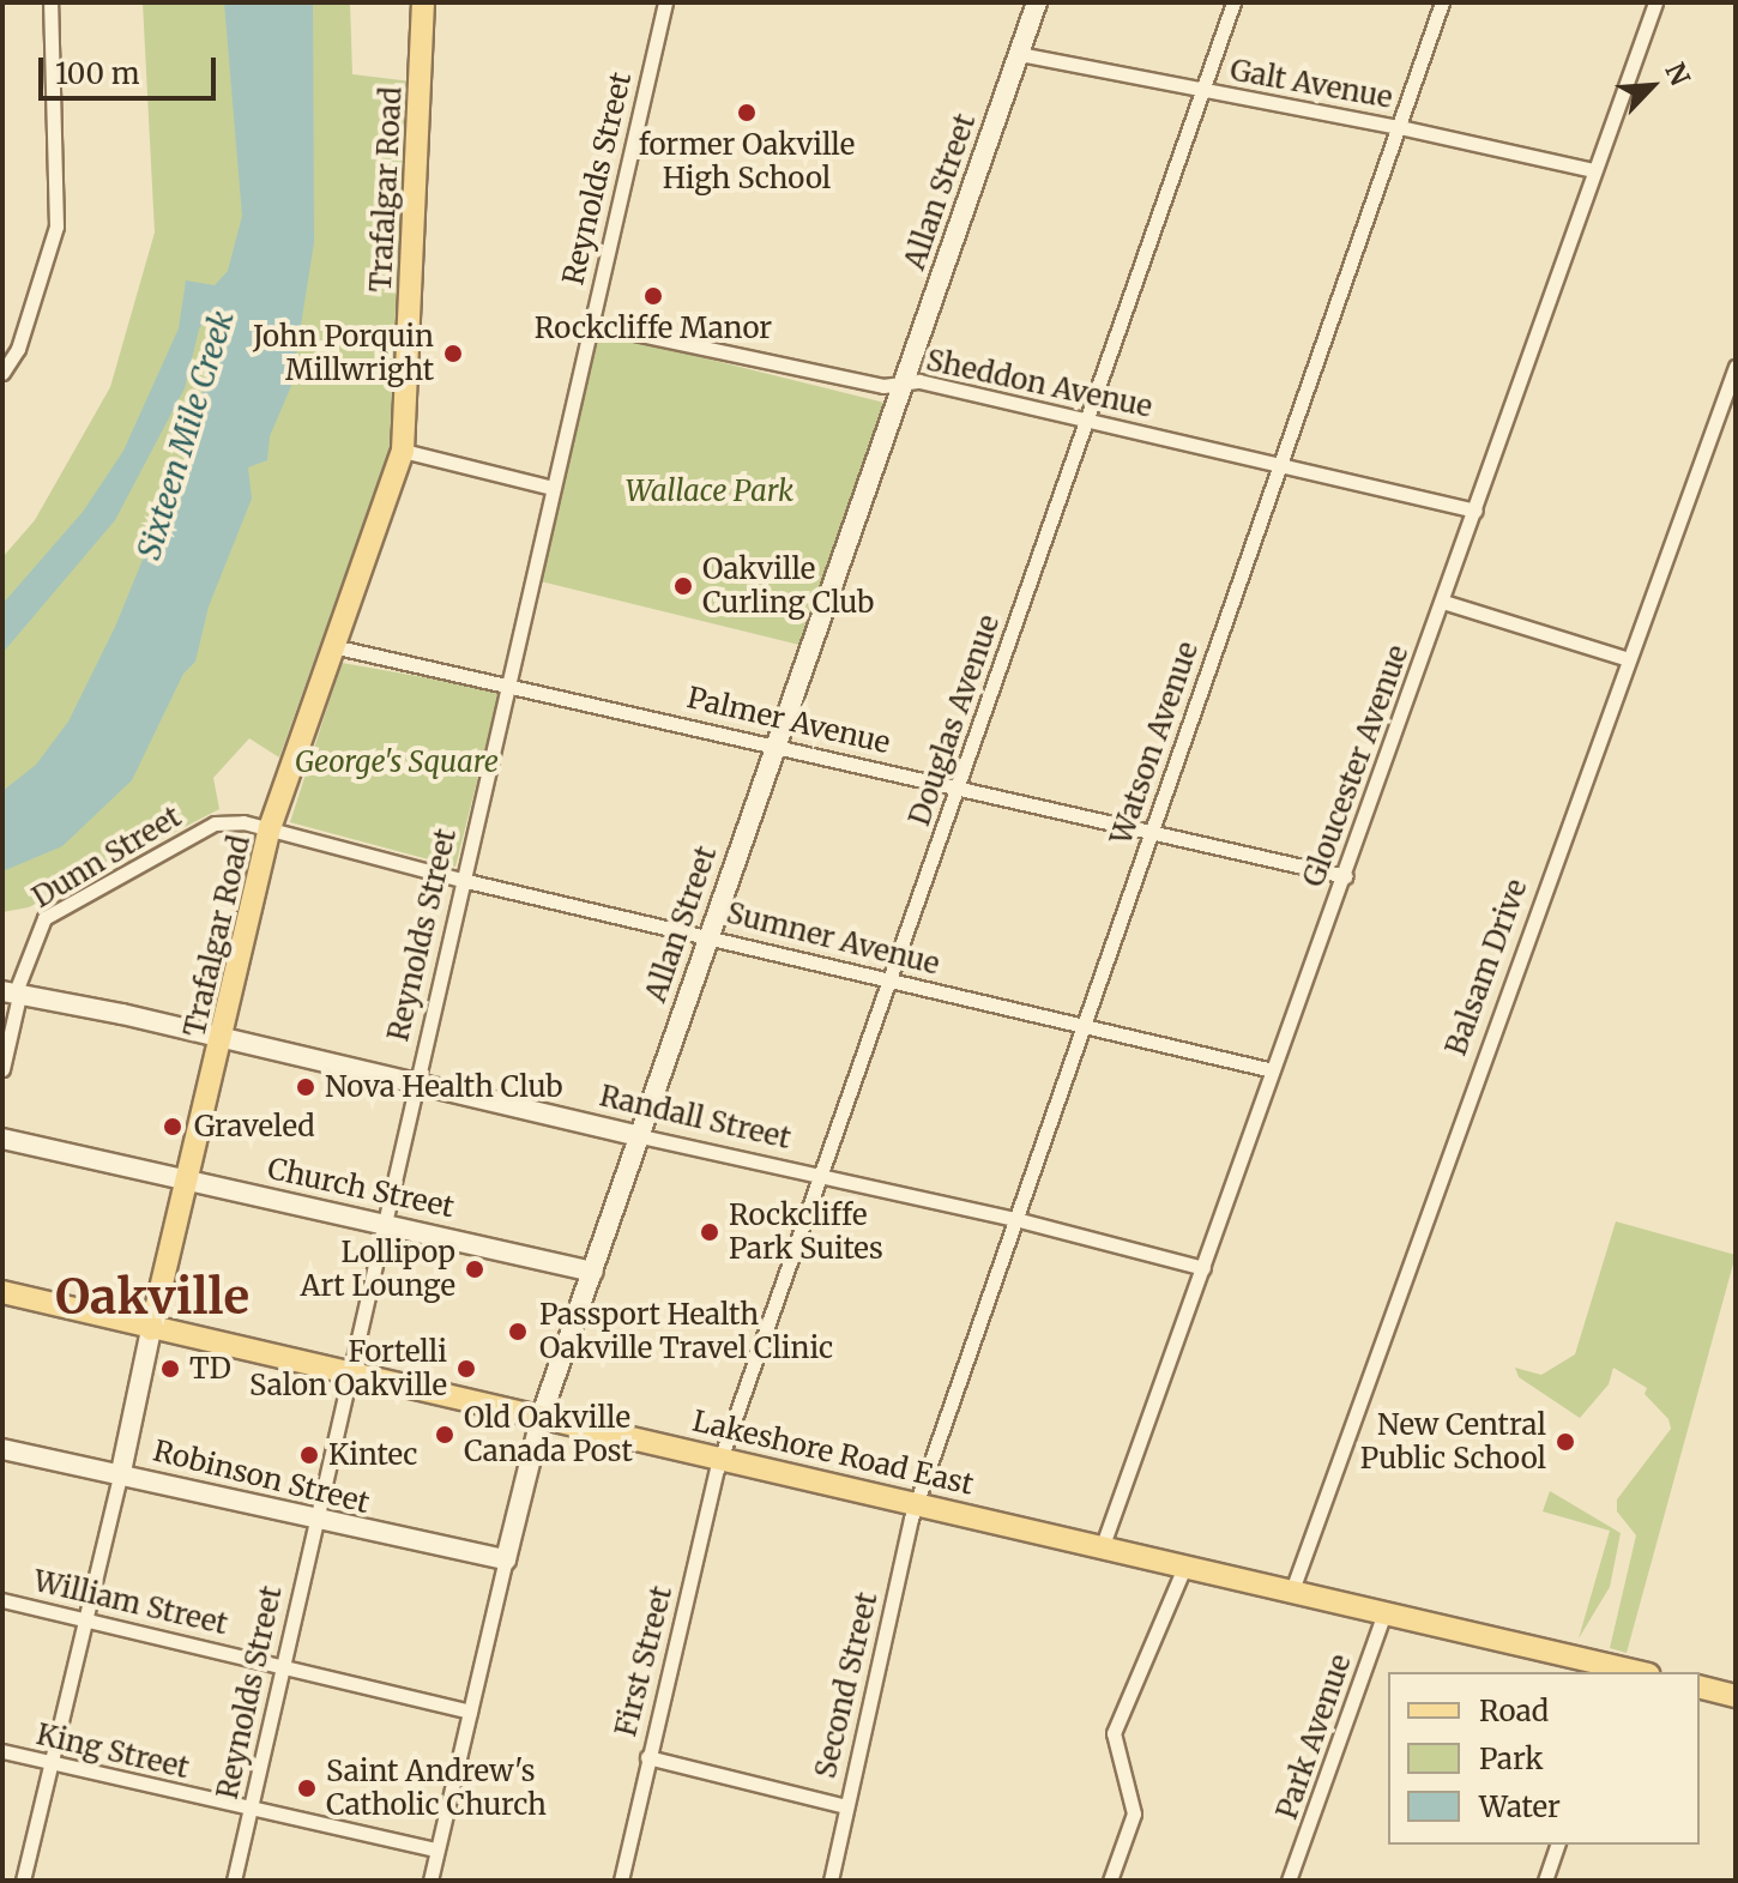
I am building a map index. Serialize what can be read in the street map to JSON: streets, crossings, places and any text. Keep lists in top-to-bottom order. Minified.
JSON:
{"streets":{"main road":["Trafalgar Road","Lakeshore Road East"],"street":["Galt Avenue","Reynolds Street","Allan Street","Sheddon Avenue","Palmer Avenue","Douglas Avenue","Watson Avenue","Gloucester Avenue","Dunn Street","Sumner Avenue","Balsam Drive","Randall Street","Church Street","Robinson Street","William Street","First Street","Second Street","Park Avenue","King Street"]},"crossings":[["Galt Avenue","Allan Street"],["Galt Avenue","Douglas Avenue"],["Galt Avenue","Watson Avenue"],["Galt Avenue","Gloucester Avenue"],["Reynolds Street","Sheddon Avenue"],["Reynolds Street","Palmer Avenue"],["Reynolds Street","Sumner Avenue"],["Reynolds Street","Randall Street"],["Reynolds Street","Church Street"],["Reynolds Street","Lakeshore Road East"],["Reynolds Street","Robinson Street"],["Reynolds Street","William Street"],["Reynolds Street","King Street"],["Trafalgar Road","Palmer Avenue"],["Trafalgar Road","Dunn Street"],["Trafalgar Road","Sumner Avenue"],["Trafalgar Road","Randall Street"],["Trafalgar Road","Church Street"],["Trafalgar Road","Lakeshore Road East"],["Trafalgar Road","Robinson Street"],["Trafalgar Road","William Street"],["Trafalgar Road","King Street"],["Allan Street","Sheddon Avenue"],["Allan Street","Palmer Avenue"],["Allan Street","Sumner Avenue"],["Allan Street","Randall Street"],["Allan Street","Church Street"],["Allan Street","Lakeshore Road East"],["Allan Street","Robinson Street"],["Allan Street","William Street"],["Allan Street","King Street"],["Sheddon Avenue","Douglas Avenue"],["Sheddon Avenue","Watson Avenue"],["Sheddon Avenue","Gloucester Avenue"],["Palmer Avenue","Douglas Avenue"],["Palmer Avenue","Watson Avenue"],["Palmer Avenue","Gloucester Avenue"],["Douglas Avenue","Sumner Avenue"],["Douglas Avenue","Randall Street"],["Douglas Avenue","Lakeshore Road East"],["Douglas Avenue","First Street"],["Watson Avenue","Sumner Avenue"],["Watson Avenue","Randall Street"],["Watson Avenue","Lakeshore Road East"],["Watson Avenue","Second Street"],["Gloucester Avenue","Sumner Avenue"],["Gloucester Avenue","Randall Street"],["Gloucester Avenue","Lakeshore Road East"],["Dunn Street","Sumner Avenue"],["Dunn Street","Randall Street"],["Balsam Drive","Lakeshore Road East"],["Lakeshore Road East","First Street"],["Lakeshore Road East","Second Street"],["Lakeshore Road East","Park Avenue"]],"districts":["Oakville"],"water":["Sixteen Mile Creek"],"parks":["Wallace Park","George's Square"],"places":["former Oakville High School","Rockcliffe Manor","John Porquin Millwright","Oakville Curling Club","Nova Health Club","Graveled","Rockcliffe Park Suites","Lollipop Art Lounge","Passport Health Oakville Travel Clinic","TD","Fortelli Salon Oakville","Old Oakville Canada Post","New Central Public School","Kintec","Saint Andrew's Catholic Church"],"legend":["Road","Park","Water"],"scale_bar":"100 m","north":"top right"}
